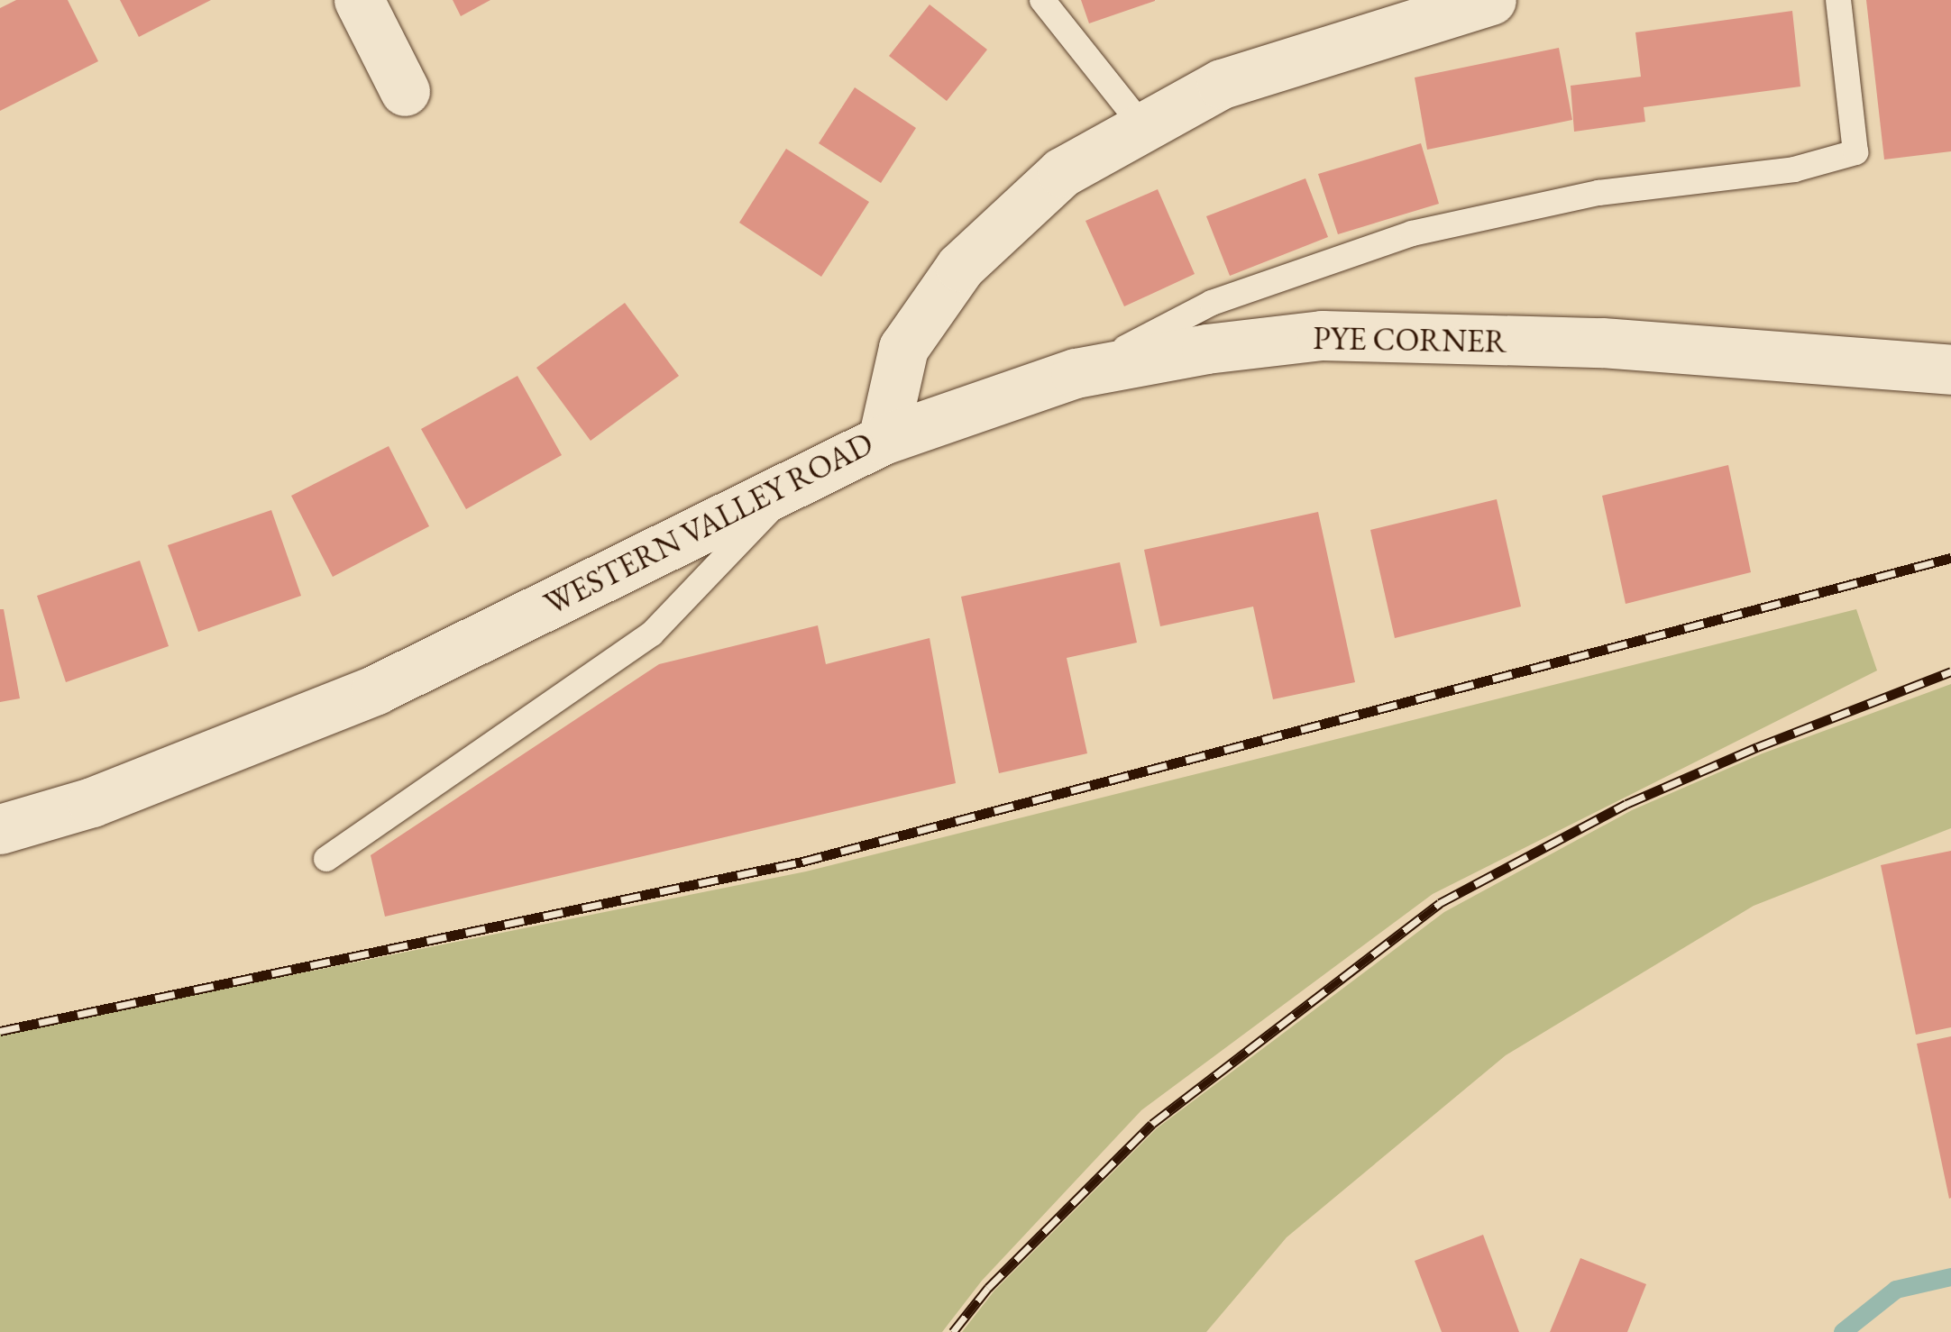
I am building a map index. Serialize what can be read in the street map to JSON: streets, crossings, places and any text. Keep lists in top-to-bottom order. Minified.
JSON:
{"streets":{"street":["PYE CORNER","WESTERN VALLEY ROAD"]},"crossings":[["PYE CORNER","WESTERN VALLEY ROAD"]]}
